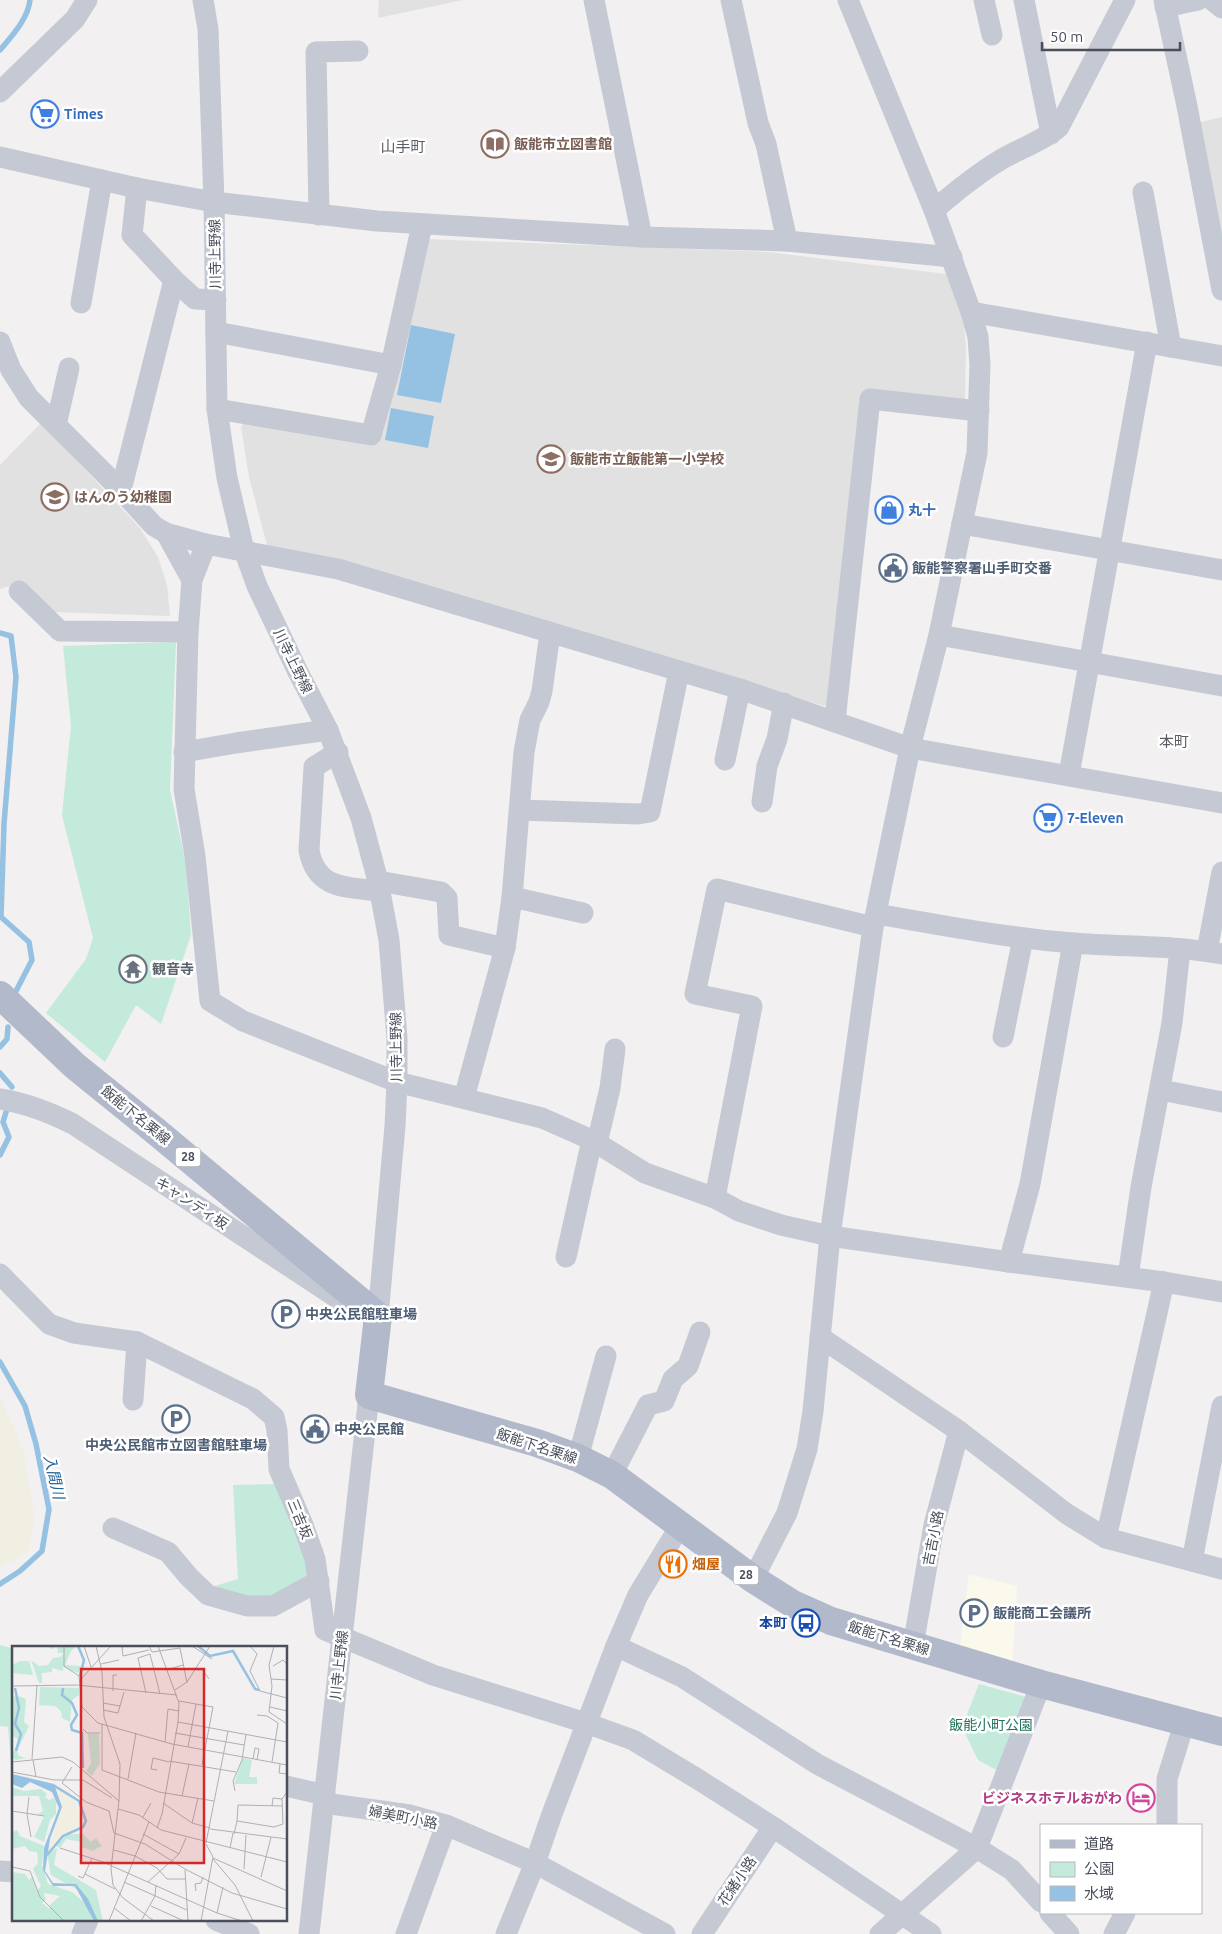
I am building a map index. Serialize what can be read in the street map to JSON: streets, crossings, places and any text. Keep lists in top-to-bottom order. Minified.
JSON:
{"streets":{"main road":["飯能下名栗線","28"],"street":["川寺上野線","キャンディ坂","三吉坂","吉吉小路","婦美町小路","花緒小路"]},"crossings":[["川寺上野線","飯能下名栗線"],["川寺上野線","キャンディ坂"],["川寺上野線","三吉坂"],["川寺上野線","婦美町小路"],["飯能下名栗線","キャンディ坂"],["飯能下名栗線","吉吉小路"]],"districts":["山手町","本町"],"water":["入間川"],"parks":["飯能小町公園"],"places":{"supermarket":["Times","7-Eleven"],"library":["飯能市立図書館"],"school or university":["飯能市立飯能第一小学校","はんのう幼稚園"],"shop":["丸十"],"public building":["飯能警察署山手町交番","中央公民館"],"temple":["観音寺"],"parking":["中央公民館駐車場","中央公民館市立図書館駐車場","飯能商工会議所"],"restaurant":["畑屋"],"bus stop":["本町"],"hotel":["ビジネスホテルおがわ"]},"legend":["道路","公園","水域"],"scale_bar":"50 m"}
